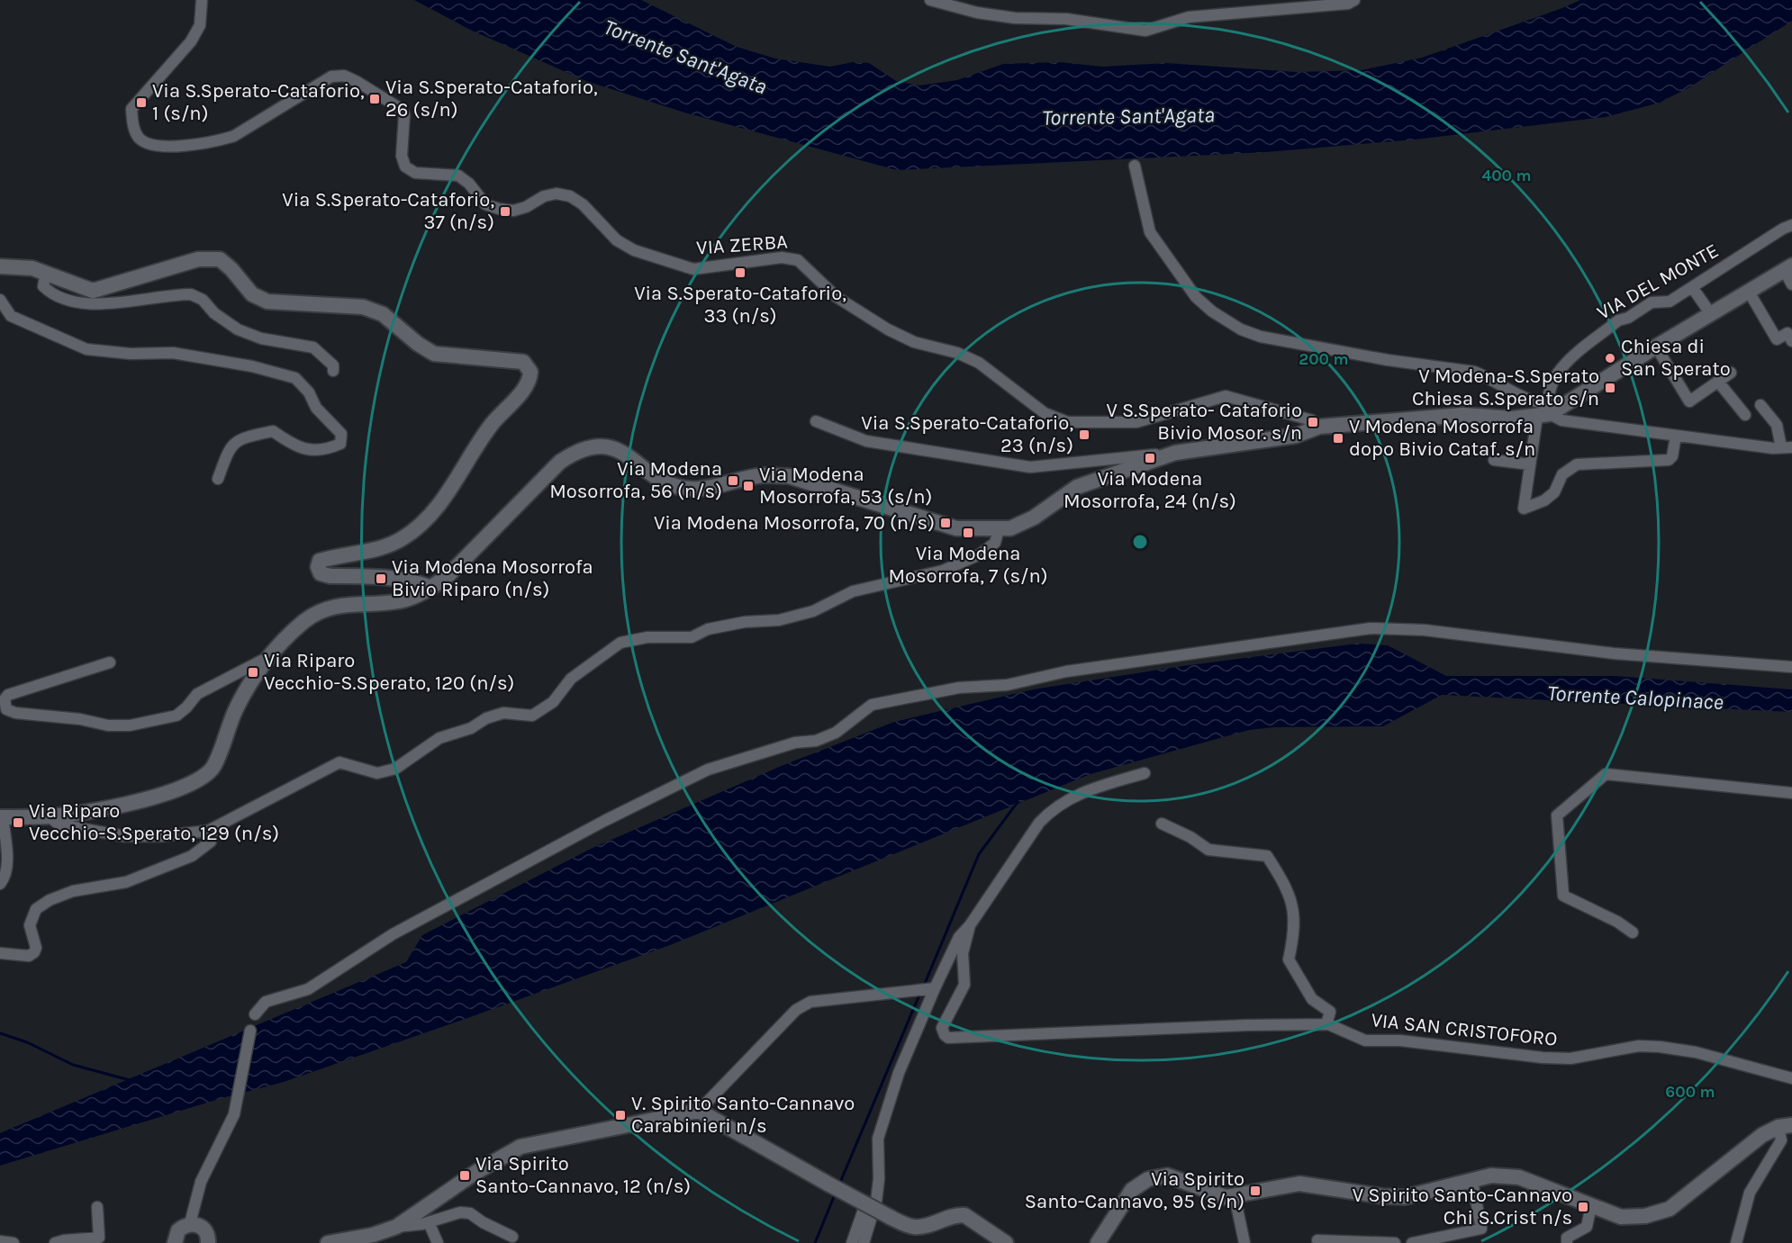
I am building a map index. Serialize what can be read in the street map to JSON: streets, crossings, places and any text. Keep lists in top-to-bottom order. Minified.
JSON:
{"streets":{"street":["VIA ZERBA","VIA DEL MONTE","VIA SAN CRISTOFORO"]},"water":["Torrente Sant'Agata","Torrente Calopinace"],"places":{"transit":["Via S.Sperato-Cataforio, 26 (s/n)","Via S.Sperato-Cataforio, 1 (s/n)","Via S.Sperato-Cataforio, 37 (n/s)","Via S.Sperato-Cataforio, 33 (n/s)","V Modena-S.Sperato Chiesa S.Sperato s/n","V S.Sperato- Cataforio Bivio Mosor. s/n","Via S.Sperato-Cataforio, 23 (n/s)","V Modena Mosorrofa dopo Bivio Cataf. s/n","Via Modena Mosorrofa, 24 (n/s)","Via Modena Mosorrofa, 56 (n/s)","Via Modena Mosorrofa, 53 (s/n)","Via Modena Mosorrofa, 70 (n/s)","Via Modena Mosorrofa, 7 (s/n)","Via Modena Mosorrofa Bivio Riparo (n/s)","Via Riparo Vecchio-S.Sperato, 120 (n/s)","Via Riparo Vecchio-S.Sperato, 129 (n/s)","V. Spirito Santo-Cannavo Carabinieri n/s","Via Spirito Santo-Cannavo, 12 (n/s)","Via Spirito Santo-Cannavo, 95 (s/n)","V Spirito Santo-Cannavo Chi S.Crist n/s"],"other":["Chiesa di San Sperato"]},"rings":["400 m","200 m","600 m"]}
